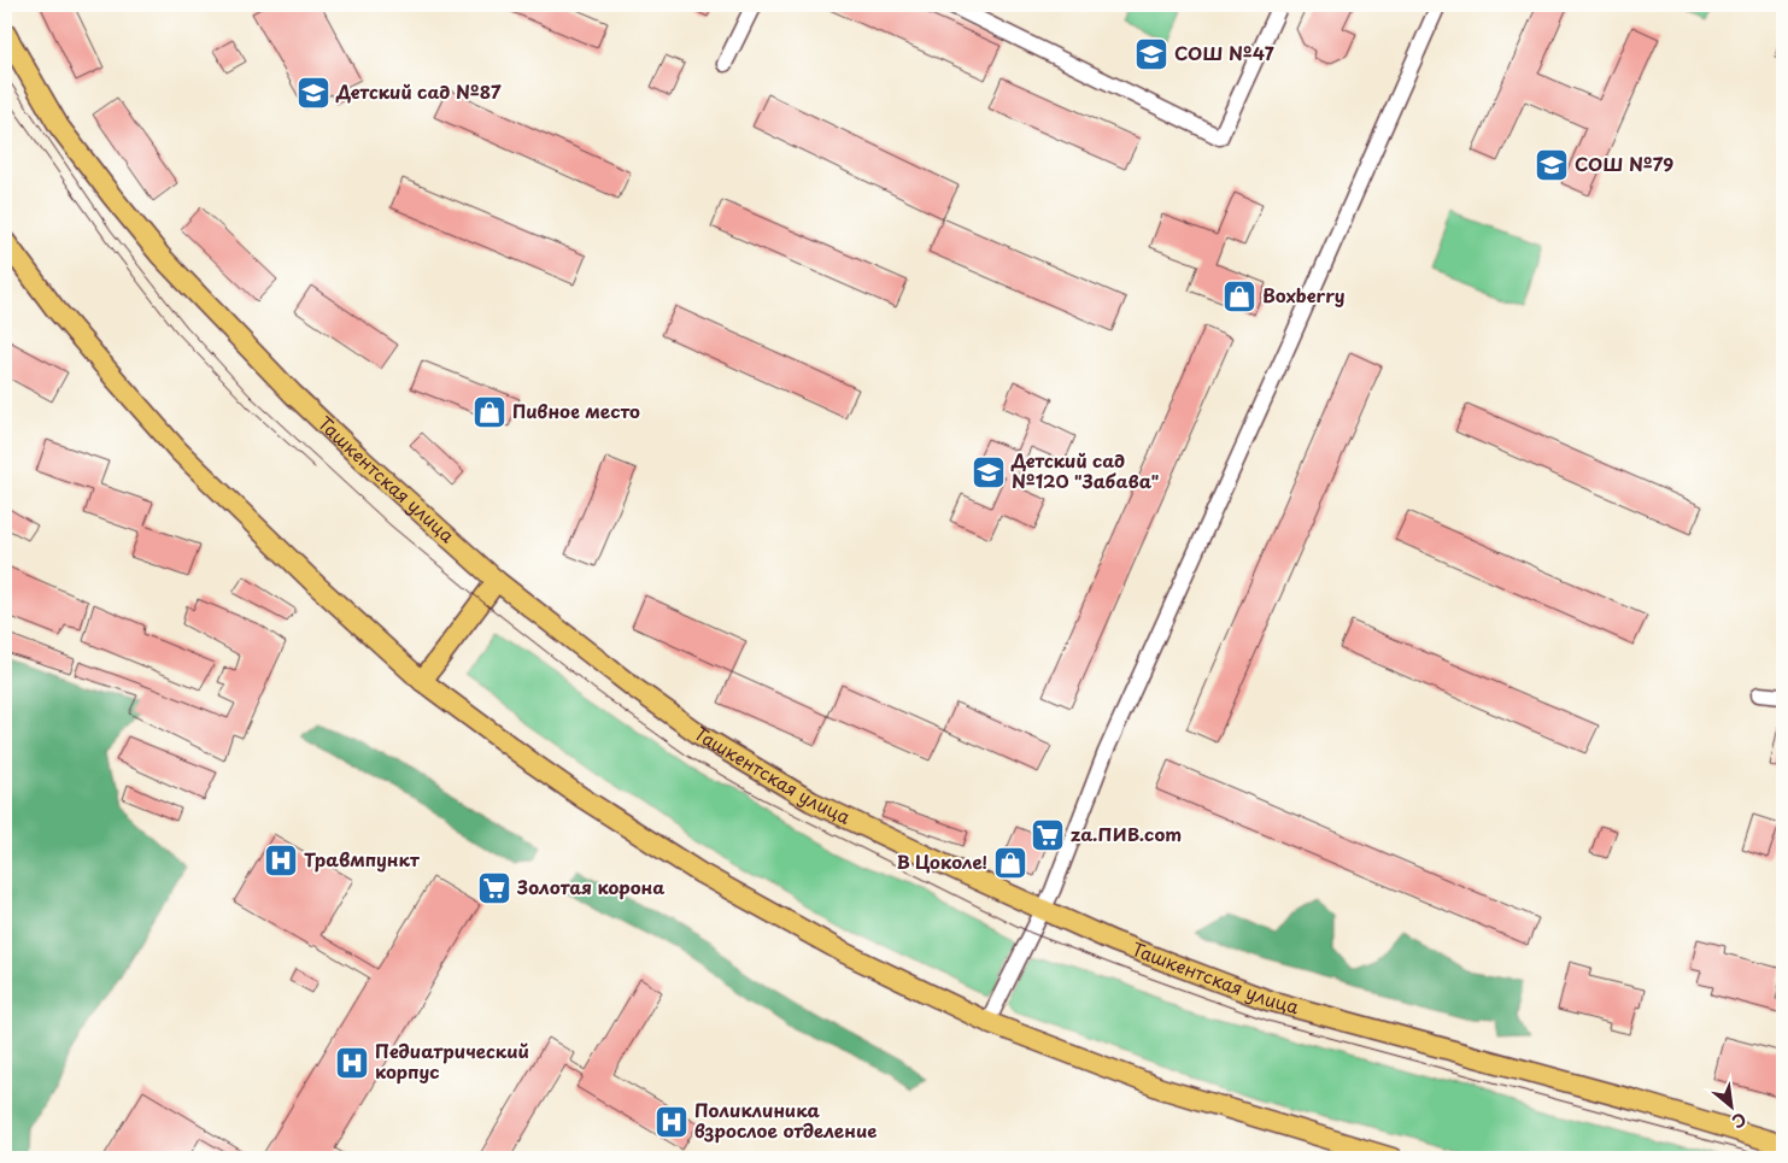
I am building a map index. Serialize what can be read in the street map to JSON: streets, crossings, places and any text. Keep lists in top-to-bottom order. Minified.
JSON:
{"streets":{"main road":["Ташкентская улица"]},"places":{"school or university":["СОШ №47","Детский сад №87","СОШ №79","Детский сад №120 \"Забава\""],"shop":["Boxberry","Пивное место","В Цоколе!"],"supermarket":["za.ПИВ.com","Золотая корона"],"hospital":["Травмпункт","Педиатрический корпус","Поликлиника взрослое отделение"]},"north":"bottom right"}
